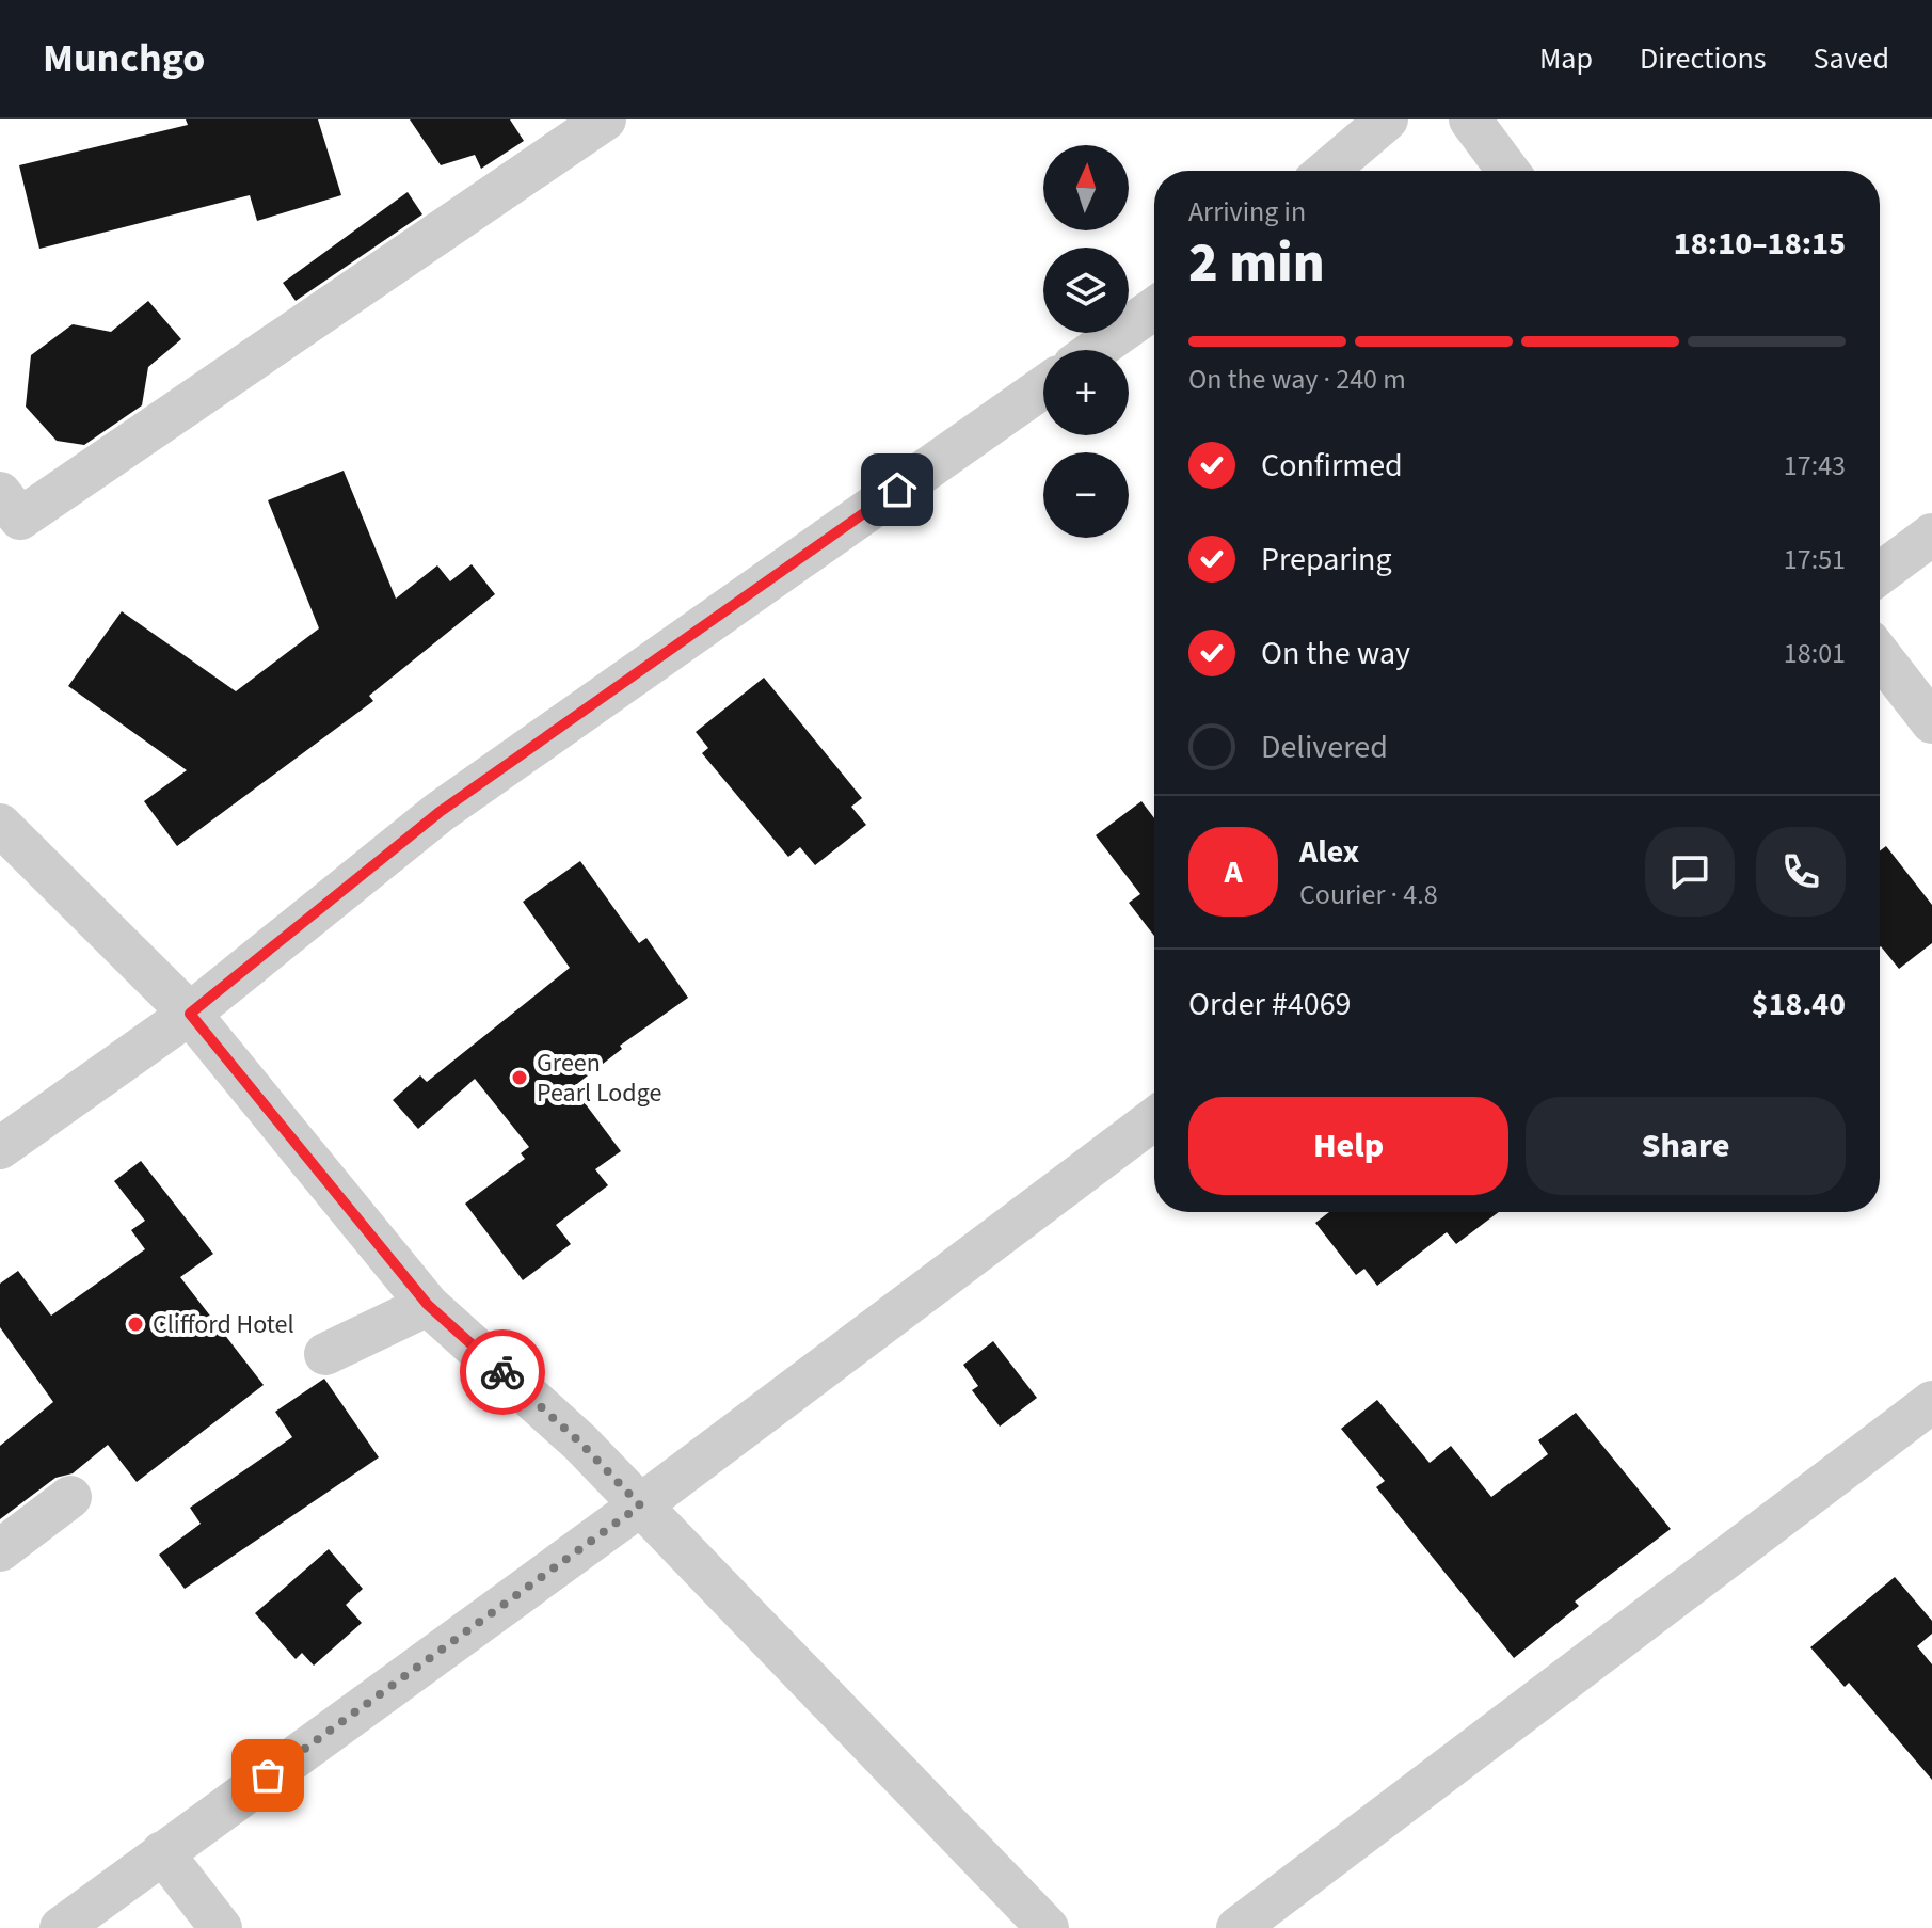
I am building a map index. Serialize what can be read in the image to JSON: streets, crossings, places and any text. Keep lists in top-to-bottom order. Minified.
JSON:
{"places":["Green Pearl Lodge","Clifford Hotel"],"north":"top","page":{"header":"Munchgo","nav":["Map","Directions","Saved"],"map_buttons":["+","−"],"heading":["2 min","Arriving in","18:10–18:15"],"panel":["Alex","Courier · 4.8","Order #4069","$18.40"],"bar":"On the way · 240 m","list":[["Confirmed","17:43"],["Preparing","17:51"],["On the way","18:01"],"Delivered"],"round":"A","buttons":["Help","Share"]}}
